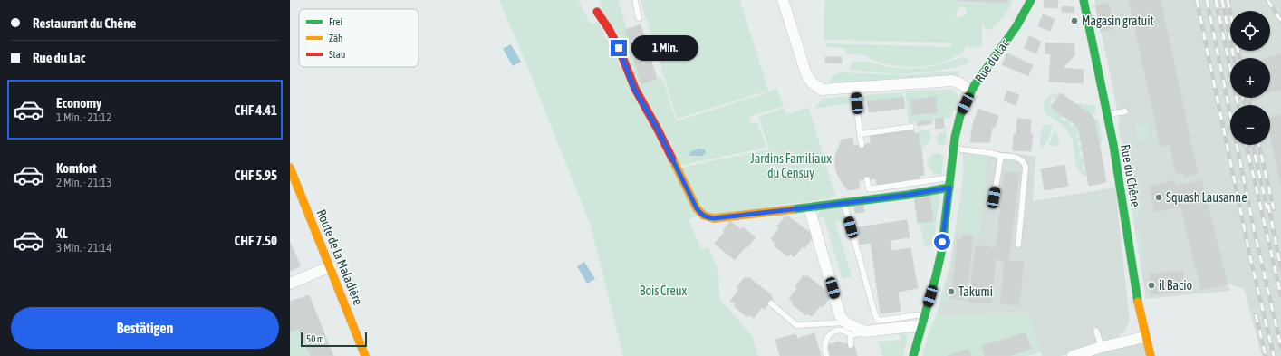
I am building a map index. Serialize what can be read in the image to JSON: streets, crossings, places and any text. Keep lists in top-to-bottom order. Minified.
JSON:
{"streets":{"street":["Rue du Lac","Rue du Chêne","Route de la Maladière"]},"parks":["Jardins Familiaux du Censuy","Bois Creux"],"places":["Magasin gratuit","Squash Lausanne","il Bacio","Takumi"],"legend":["Frei","Zäh","Stau"],"scale_bar":"50 m","page":{"banner":["Restaurant du Chêne","Rue du Lac"],"map_buttons":["+","−"],"bubble":"1 Min.","list":[{"name":"Economy","note":"1 Min. · 21:12","value":"CHF 4.41"},{"name":"Komfort","note":"2 Min. · 21:13","value":"CHF 5.95"},{"name":"XL","note":"3 Min. · 21:14","value":"CHF 7.50"}],"buttons":"Bestätigen","scale":"50 m"}}
